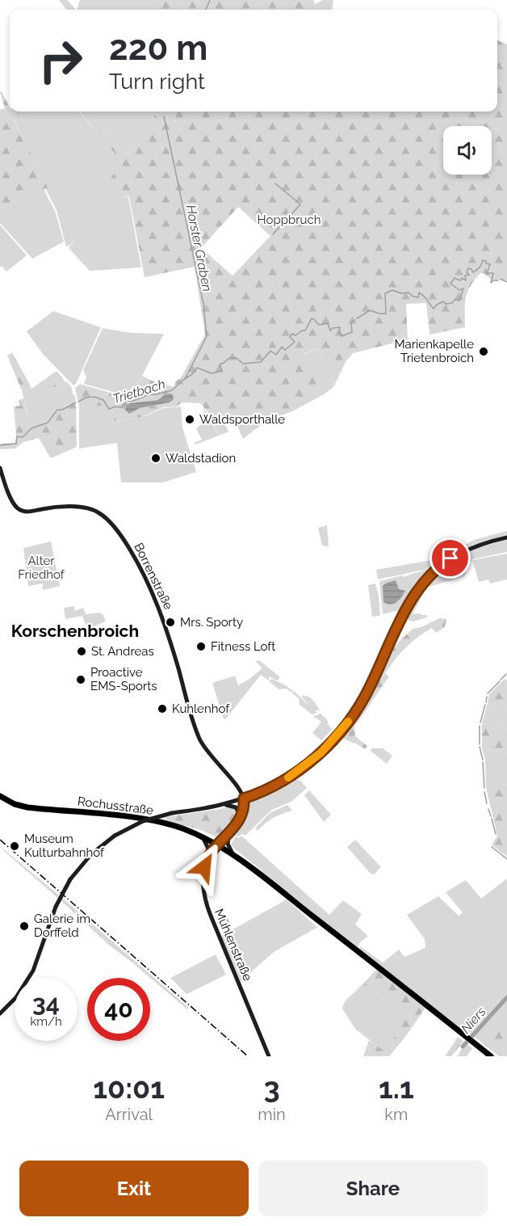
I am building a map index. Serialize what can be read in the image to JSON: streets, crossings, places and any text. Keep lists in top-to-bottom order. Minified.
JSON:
{"streets":{"main road":["Borrenstraße","Rochusstraße","Mühlenstraße"]},"districts":["Korschenbroich"],"water":["Horster Graben","Trietbach","Niers"],"parks":["Hoppbruch","Alter Friedhof"],"places":["Marienkapelle Trietenbroich","Waldsporthalle","Waldstadion","Mrs. Sporty","Fitness Loft","St. Andreas","Proactive EMS-Sports","Kuhlenhof","Museum Kulturbahnhof","Galerie im Dorffeld"],"page":{"turn":["220 m","Turn right"],"speed":"34 km/h","limit":"40","eta":["10:01","Arrival","3","min","1.1","km"],"buttons":["Exit","Share"]}}
